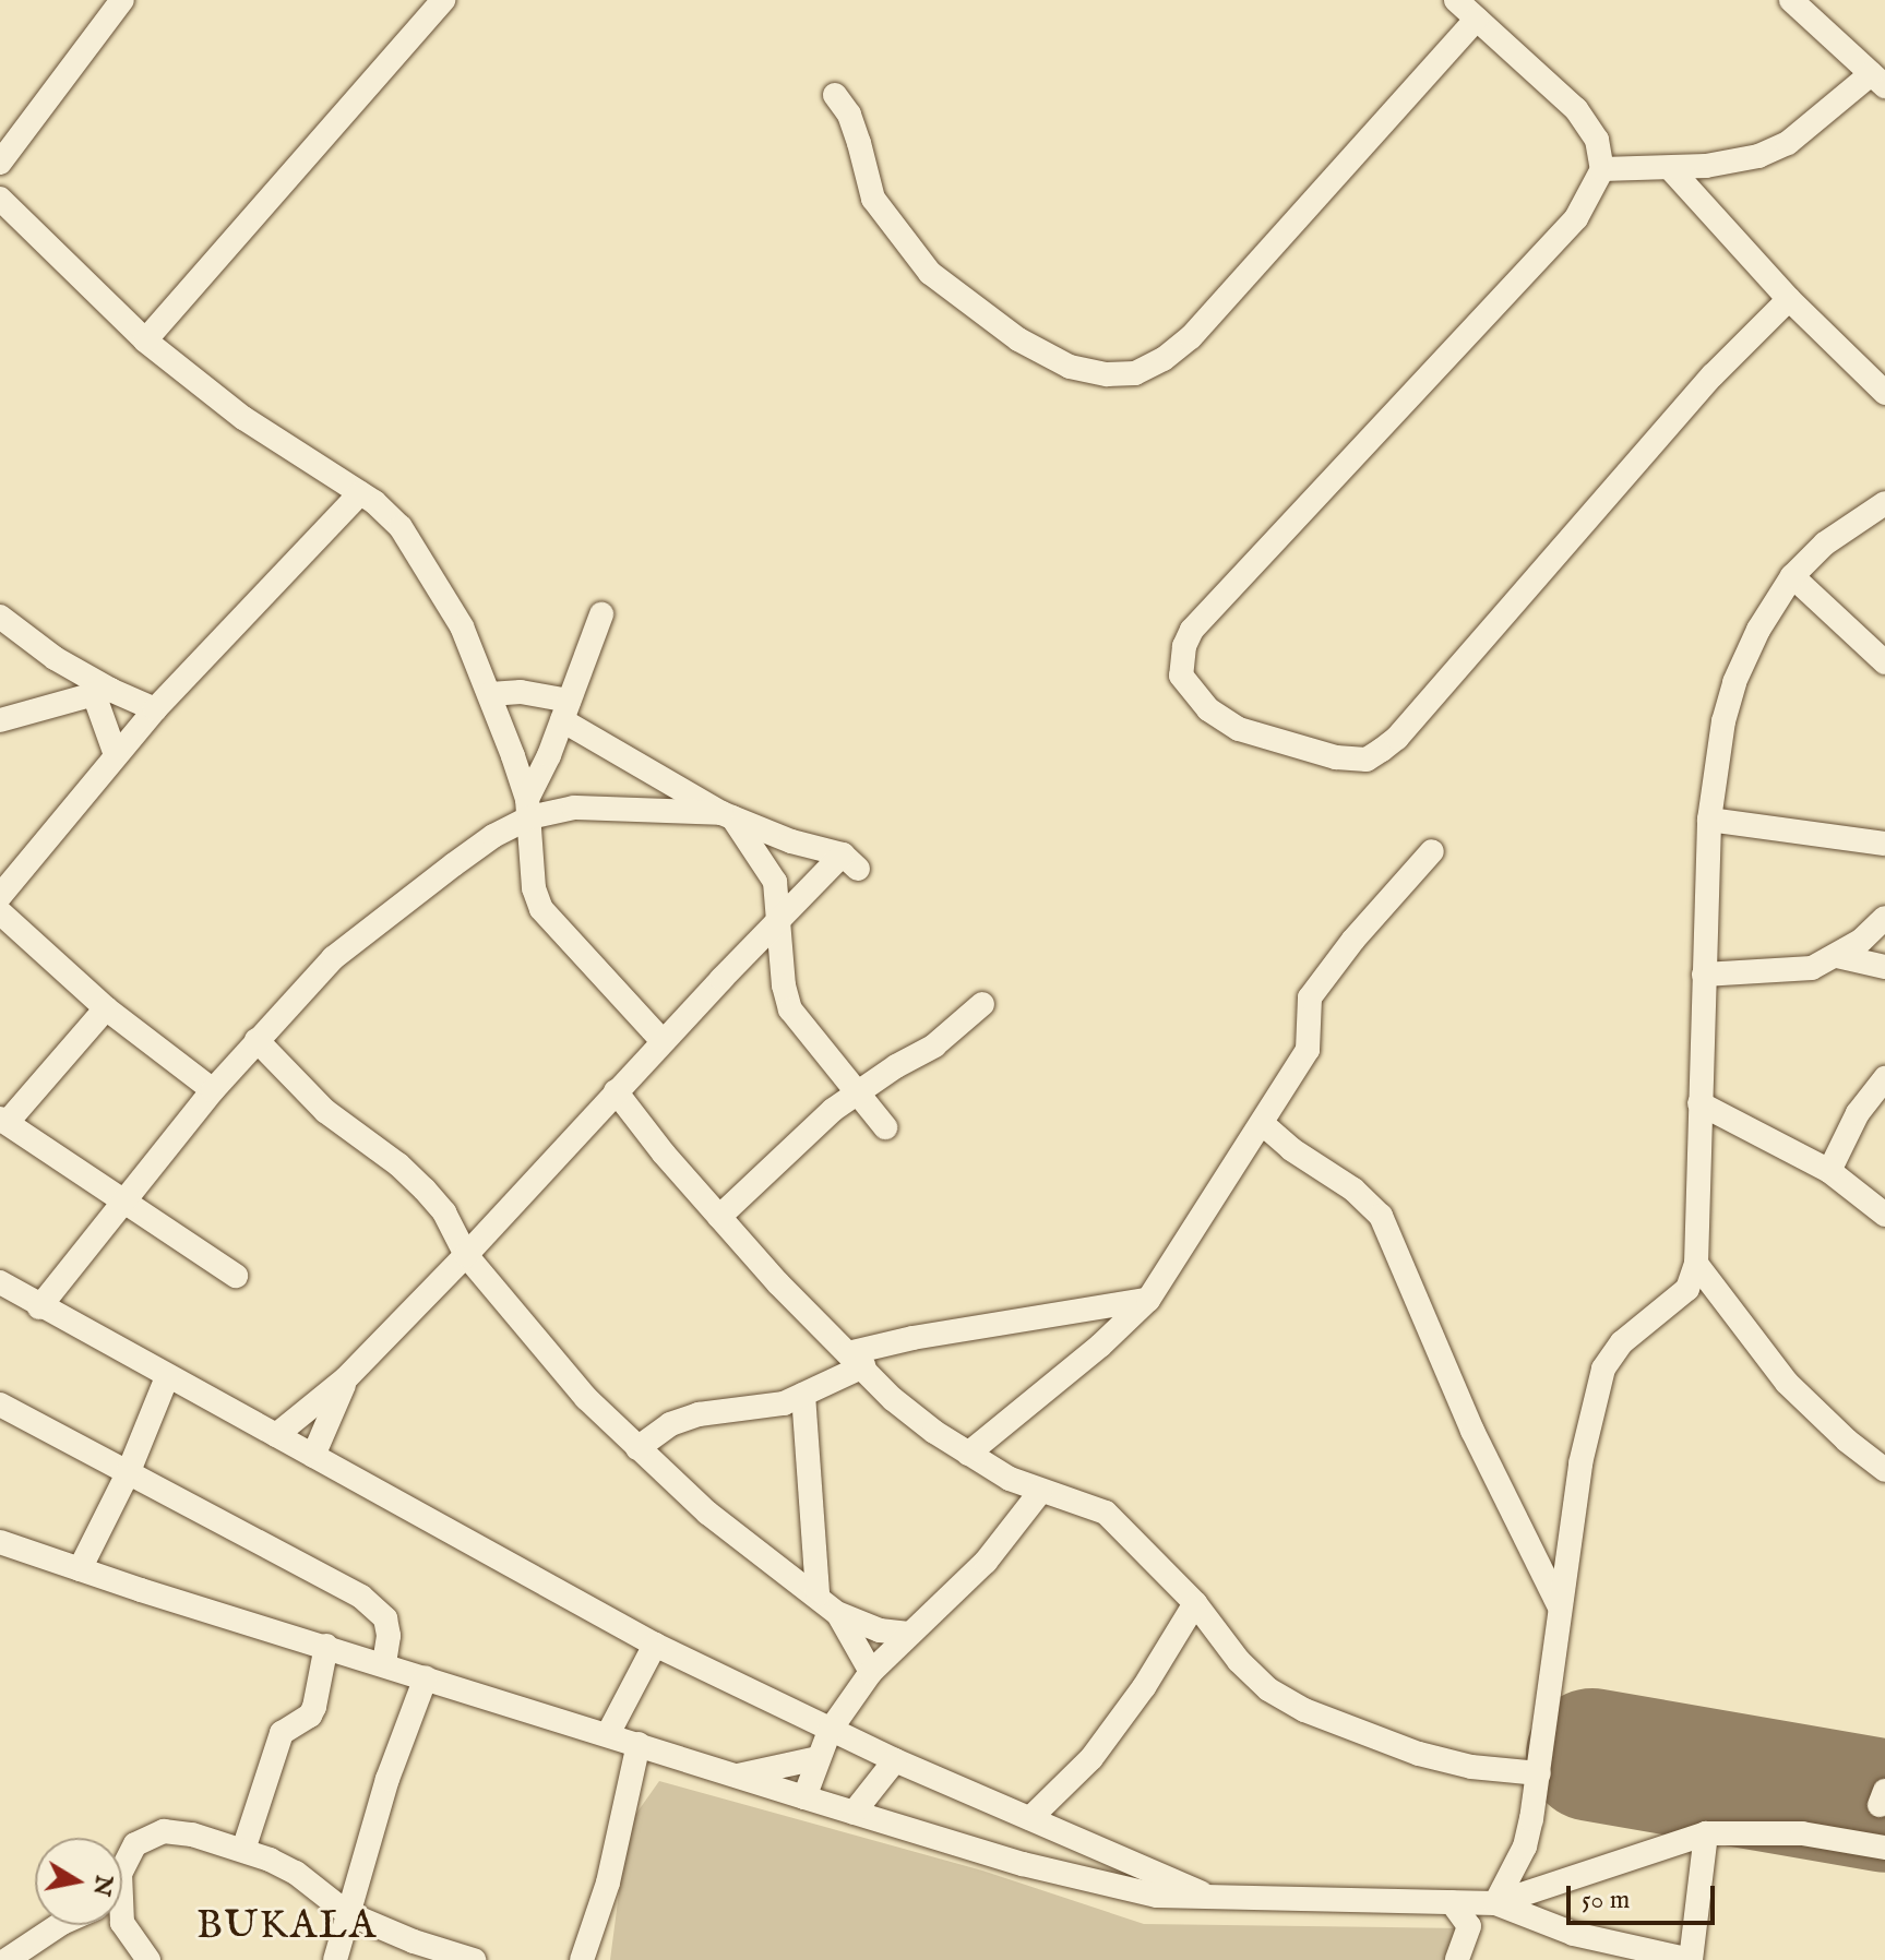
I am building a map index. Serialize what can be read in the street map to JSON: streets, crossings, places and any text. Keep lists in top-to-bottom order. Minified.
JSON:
{"districts":["BUKALA"],"scale_bar":"50 m","north":"right"}
